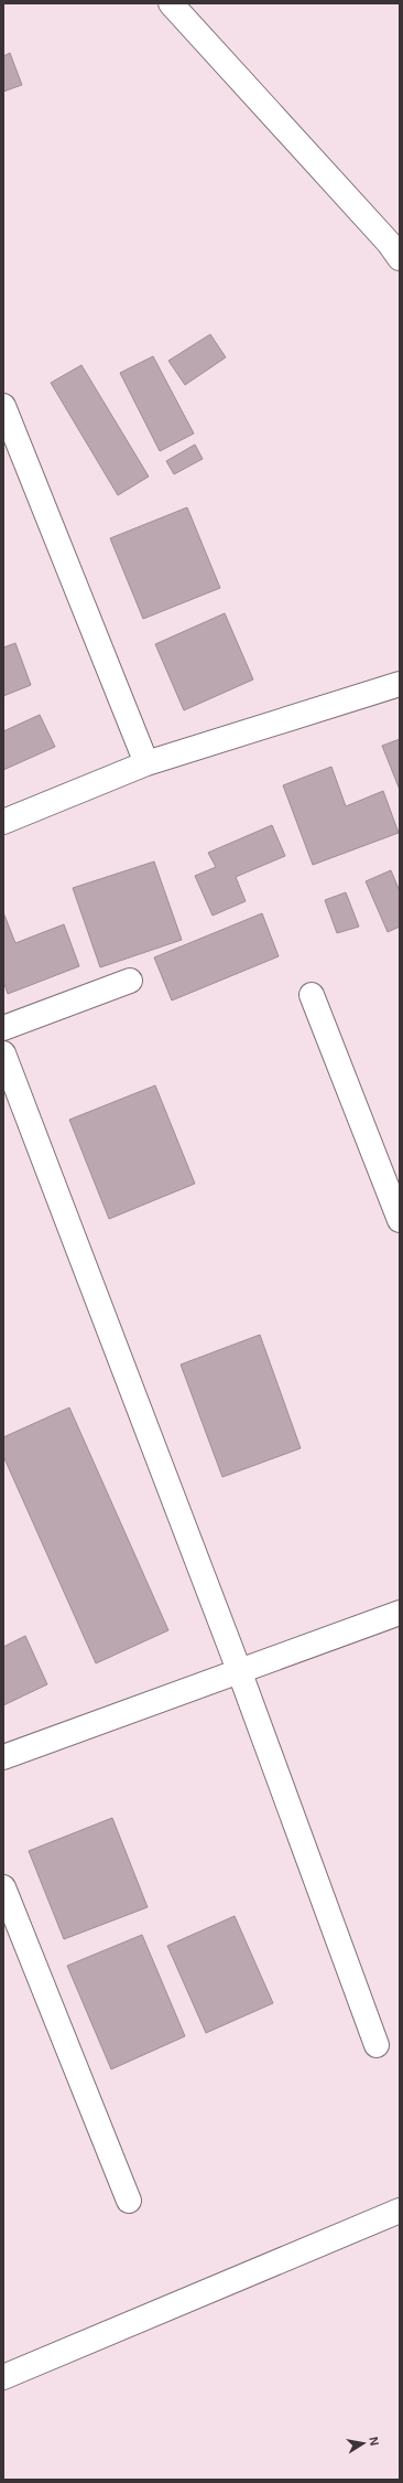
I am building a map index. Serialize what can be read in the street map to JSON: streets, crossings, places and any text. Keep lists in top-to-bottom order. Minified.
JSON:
{"north":"right"}
